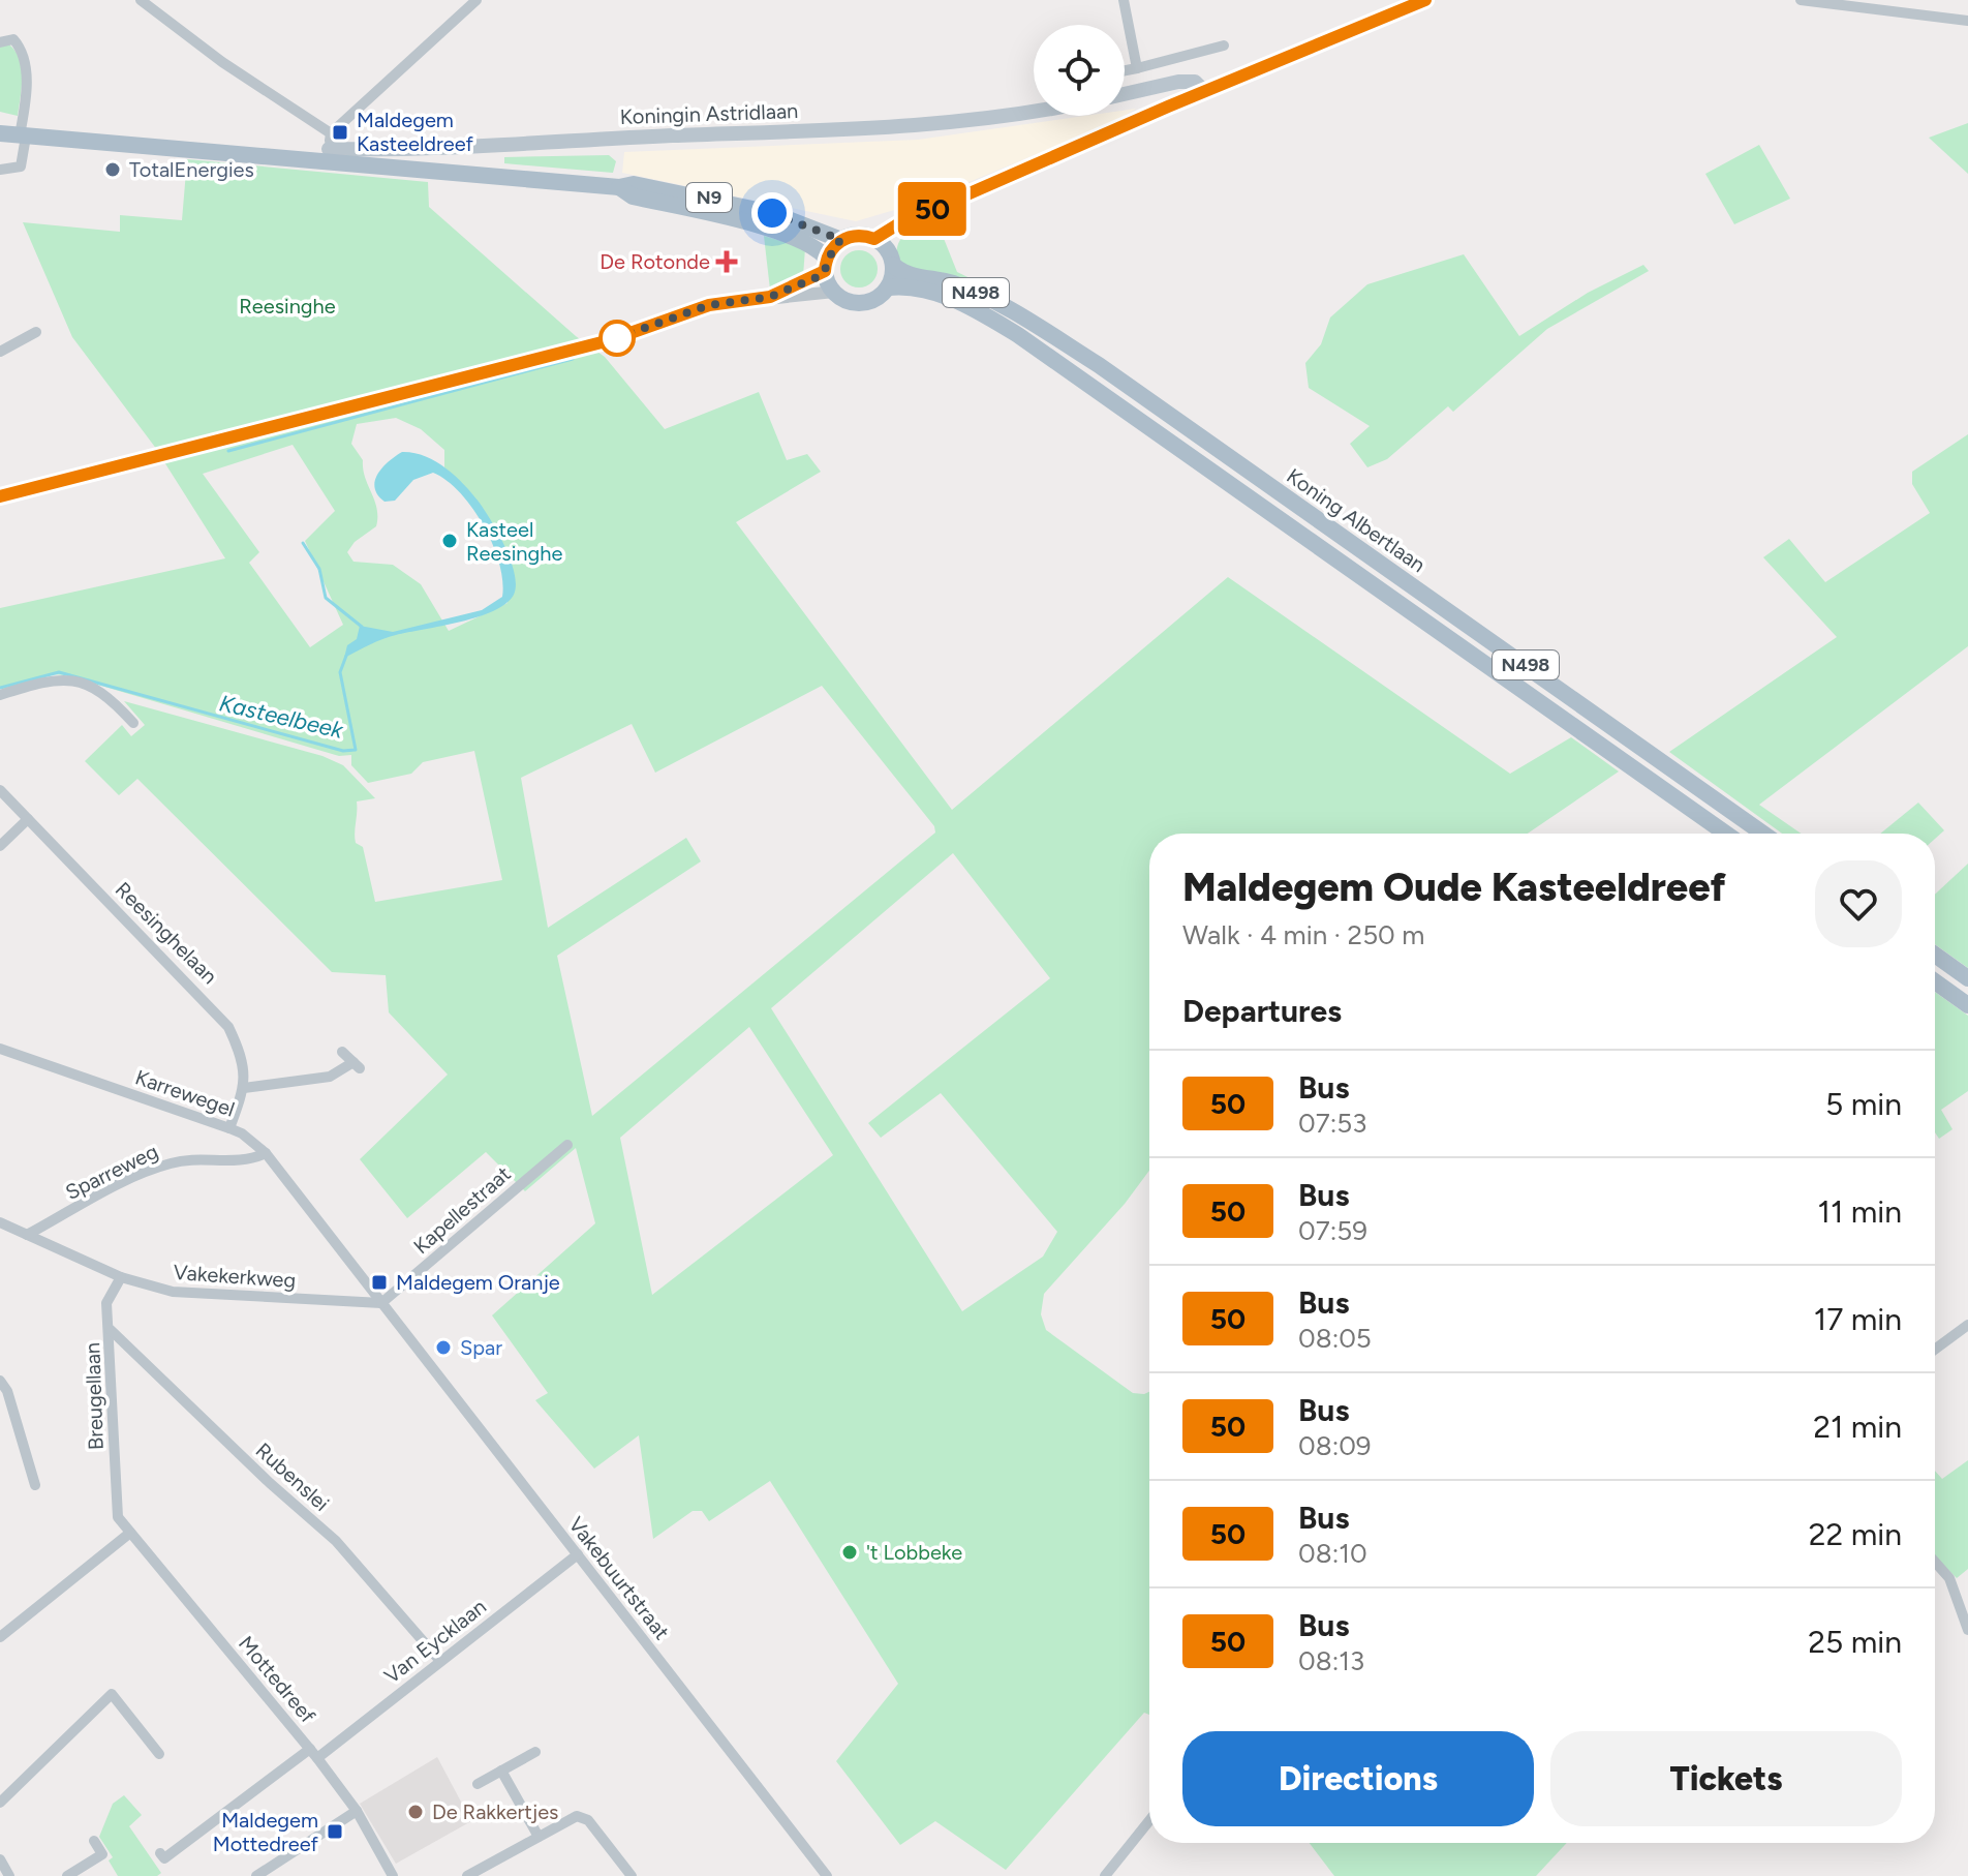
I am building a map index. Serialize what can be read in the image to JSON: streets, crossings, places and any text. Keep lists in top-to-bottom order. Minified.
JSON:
{"streets":{"main road":["Koningin Astridlaan","N9","N498","Koning Albertlaan"],"street":["Reesinghelaan","Karrewegel","Sparreweg","Kapellestraat","Vakekerkweg","Breugellaan","Rubenslei","Vakebuurtstraat","Van Eycklaan","Mottedreef"]},"crossings":[["Koningin Astridlaan","Koning Albertlaan"],["Reesinghelaan","Karrewegel"],["Karrewegel","Sparreweg"],["Karrewegel","Kapellestraat"],["Karrewegel","Vakekerkweg"],["Karrewegel","Vakebuurtstraat"],["Sparreweg","Vakekerkweg"],["Kapellestraat","Vakekerkweg"],["Kapellestraat","Vakebuurtstraat"],["Vakekerkweg","Breugellaan"],["Vakekerkweg","Vakebuurtstraat"],["Breugellaan","Rubenslei"],["Breugellaan","Mottedreef"],["Rubenslei","Van Eycklaan"],["Vakebuurtstraat","Van Eycklaan"],["Van Eycklaan","Mottedreef"]],"water":["Kasteelbeek"],"parks":["Reesinghe"],"places":{"transit":["Maldegem Kasteeldreef","Maldegem Oranje","Maldegem Mottedreef"],"other":["TotalEnergies","Kasteel Reesinghe","Spar","'t Lobbeke","De Rakkertjes"],"health":["De Rotonde"]},"lines":["bus line 50"],"page":{"on_map":"50","heading":[["Maldegem Oude Kasteeldreef","Walk · 4 min · 250 m"],"Departures"],"list":[{"mark":"50","name":"Bus","note":"07:53","value":"5 min"},{"mark":"50","name":"Bus","note":"07:59","value":"11 min"},{"mark":"50","name":"Bus","note":"08:05","value":"17 min"},{"mark":"50","name":"Bus","note":"08:09","value":"21 min"},{"mark":"50","name":"Bus","note":"08:10","value":"22 min"},{"mark":"50","name":"Bus","note":"08:13","value":"25 min"}],"buttons":["Directions","Tickets"]}}
